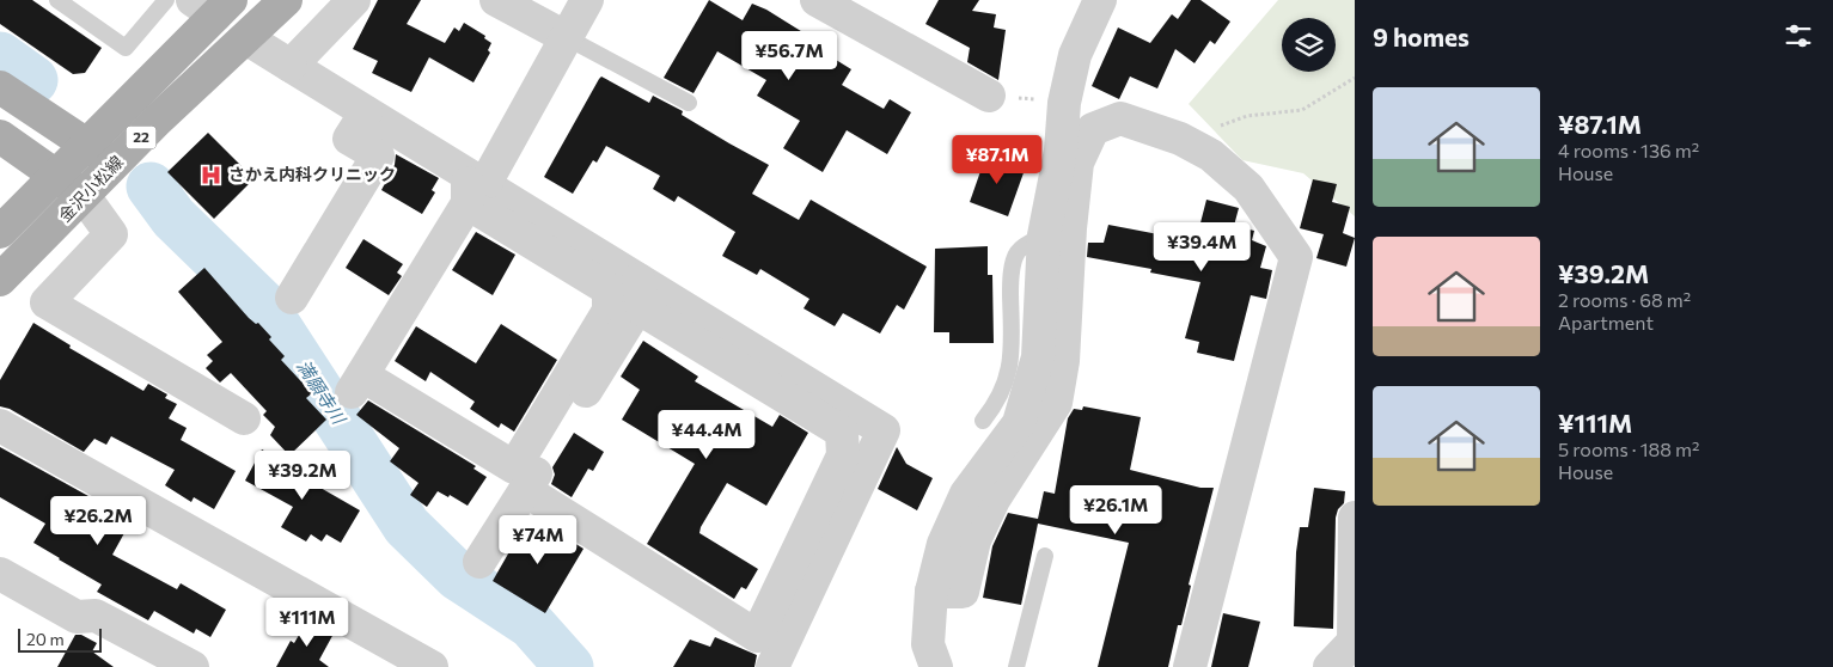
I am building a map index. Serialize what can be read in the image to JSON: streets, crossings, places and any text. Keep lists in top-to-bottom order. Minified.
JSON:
{"streets":{"main road":["22","金沢小松線"]},"crossings":[["22","金沢小松線"]],"water":["満願寺川"],"places":{"hospital":["さかえ内科クリニック"]},"scale_bar":"20 m","page":{"heading":"9 homes","price":["¥56.7M","¥87.1M","¥39.4M","¥44.4M","¥39.2M","¥26.1M","¥26.2M","¥74M","¥111M"],"list":[{"name":"¥87.1M","note":"4 rooms · 136 m² · House"},{"name":"¥39.2M","note":"2 rooms · 68 m² · Apartment"},{"name":"¥111M","note":"5 rooms · 188 m² · House"}],"scale":"20 m"}}
